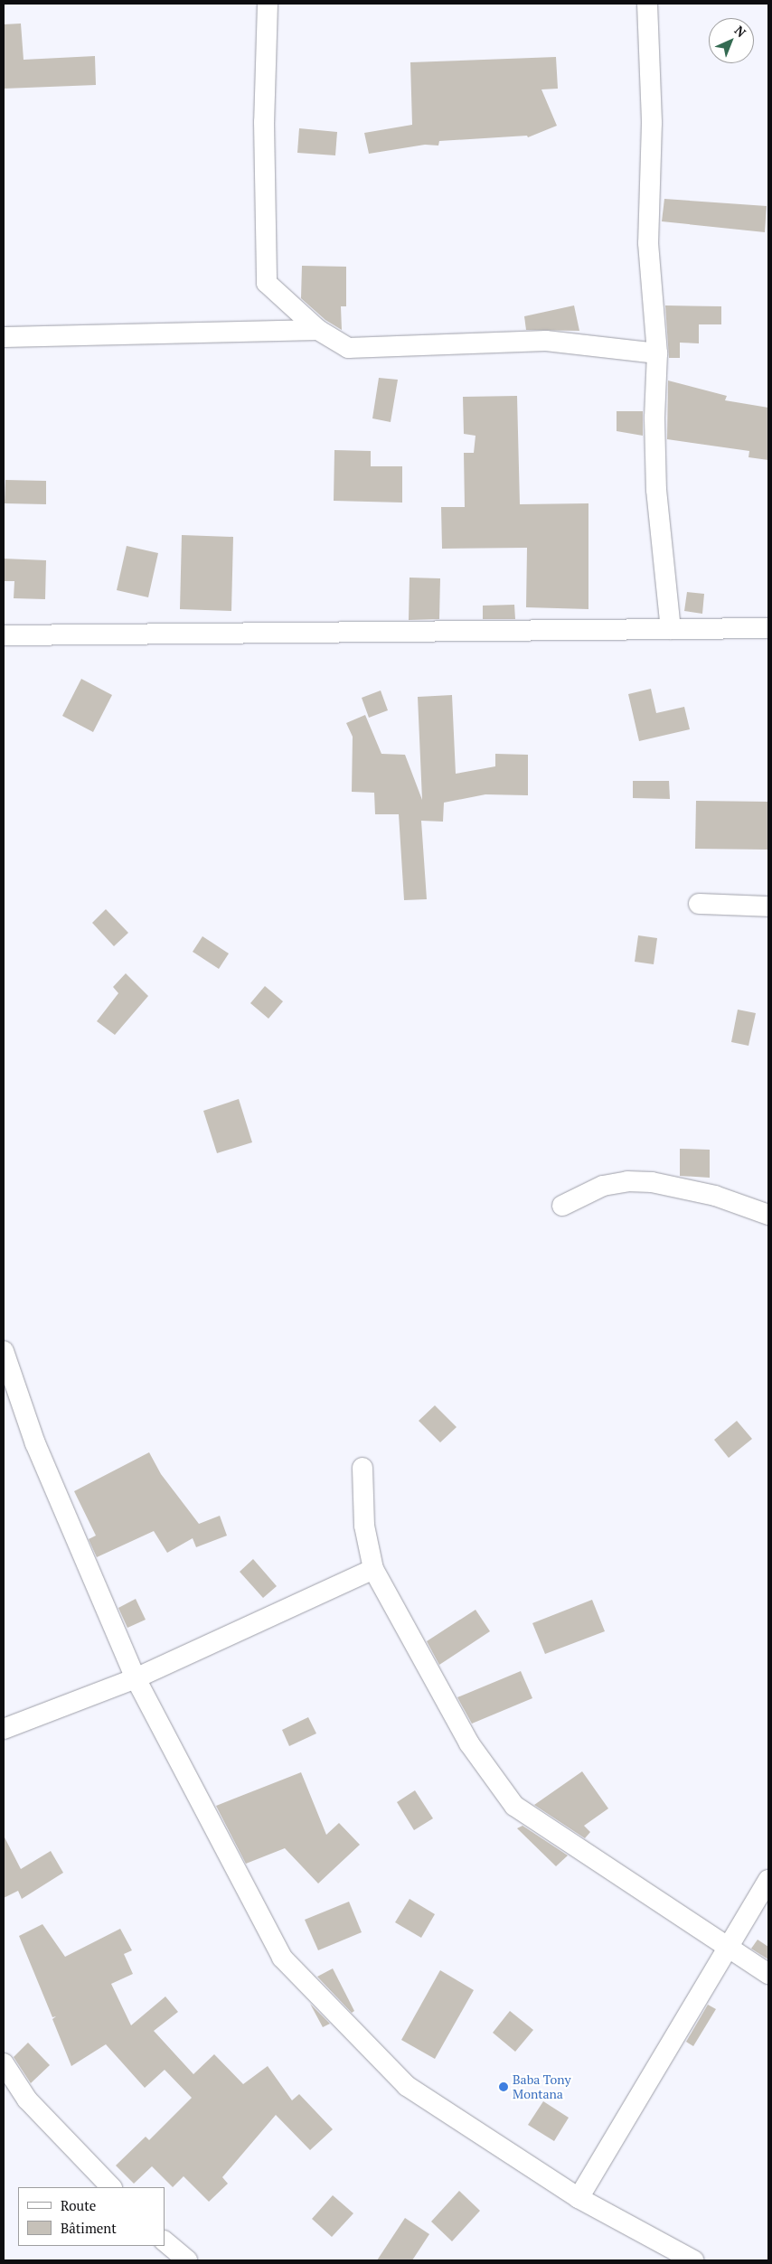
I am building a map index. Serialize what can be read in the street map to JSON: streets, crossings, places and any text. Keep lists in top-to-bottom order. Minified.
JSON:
{"places":["Baba Tony Montana"],"legend":["Route","Bâtiment"],"north":"top right"}
